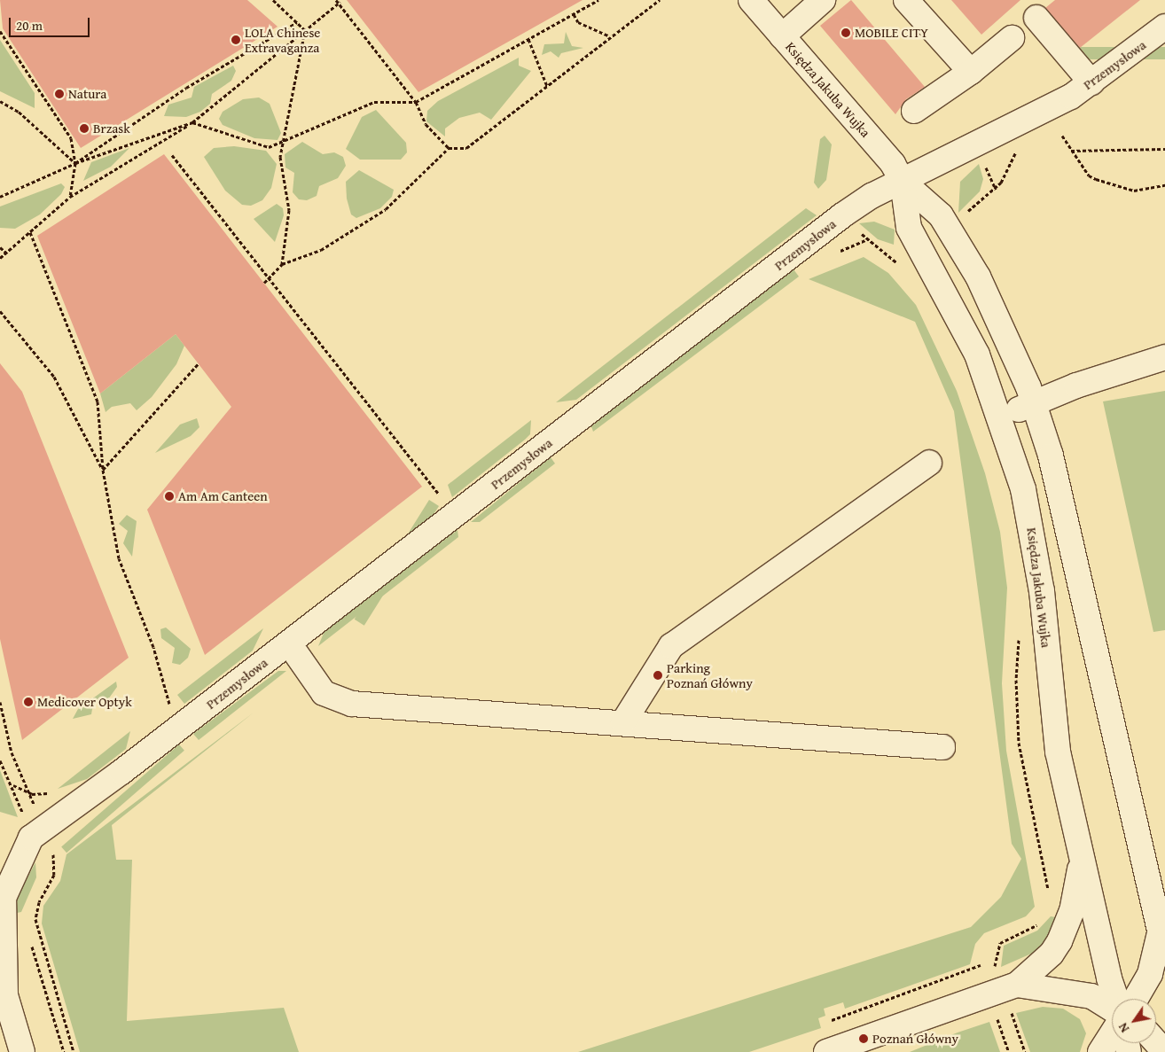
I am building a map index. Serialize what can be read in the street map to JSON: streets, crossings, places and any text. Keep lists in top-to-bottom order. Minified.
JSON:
{"streets":{"street":["Przemysłowa","Księdza Jakuba Wujka"]},"crossings":[["Przemysłowa","Księdza Jakuba Wujka"]],"places":["MOBILE CITY","LOLA Chinese Extravaganza","Natura","Brzask","Am Am Canteen","Parking Poznań Główny","Medicover Optyk","Poznań Główny"],"scale_bar":"20 m","north":"bottom left"}
